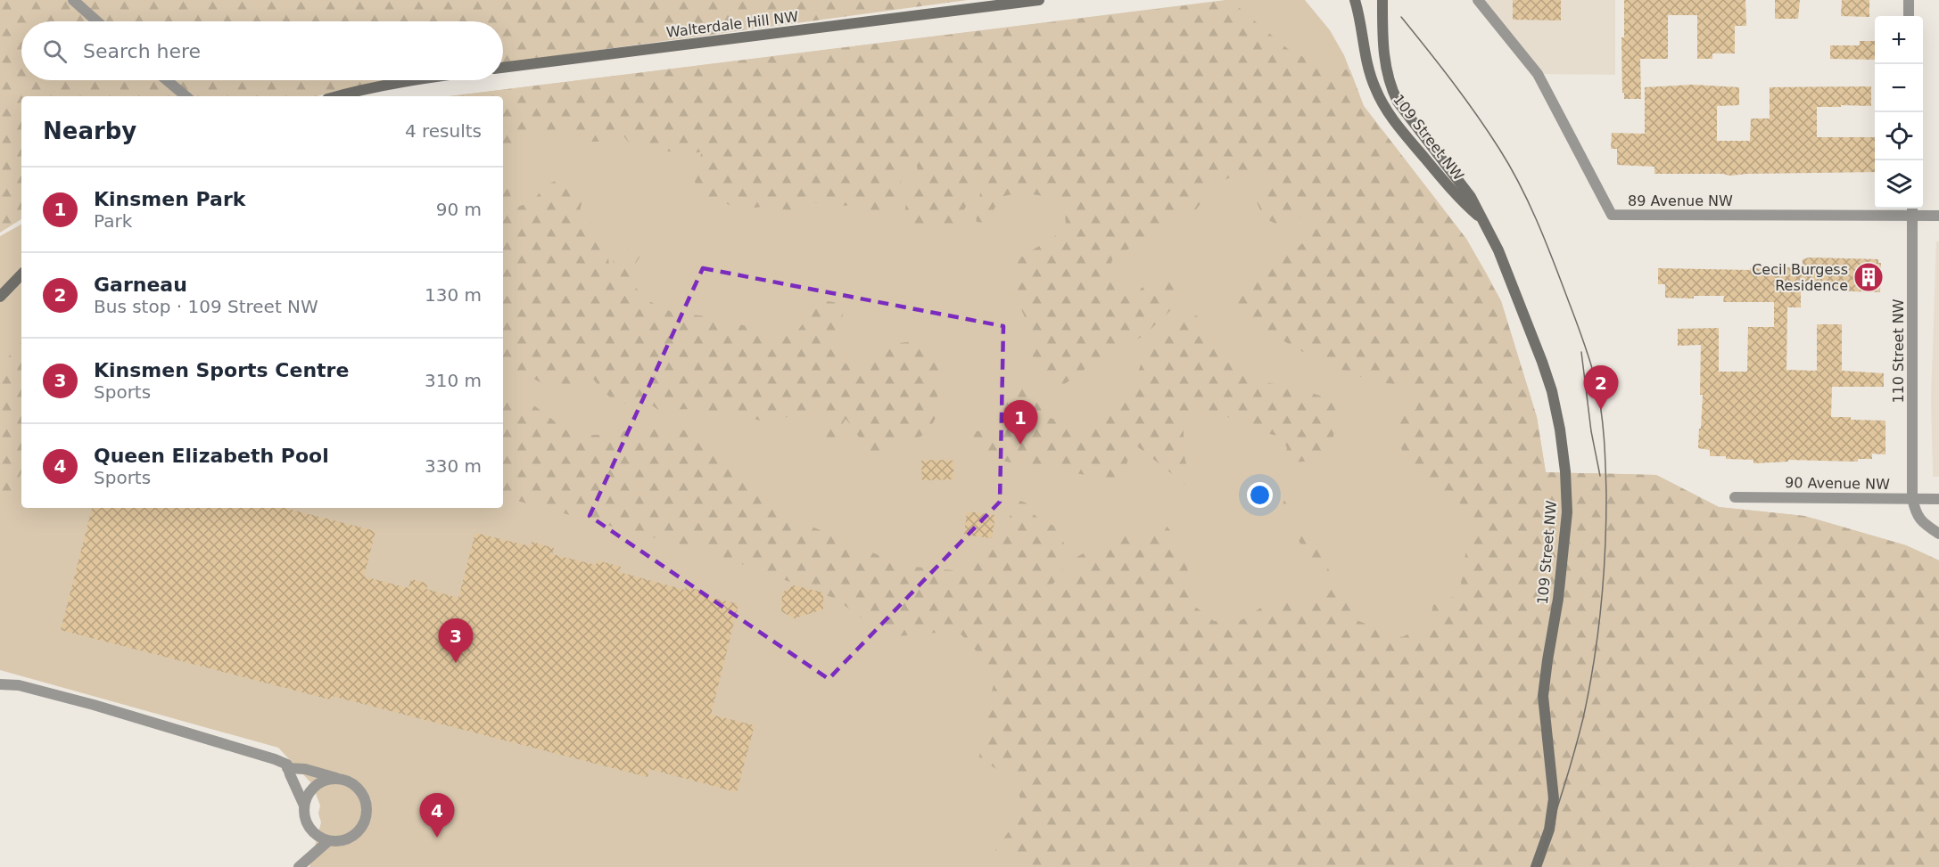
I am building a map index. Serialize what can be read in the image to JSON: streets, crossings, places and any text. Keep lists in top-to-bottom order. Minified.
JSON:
{"streets":{"main road":["Walterdale Hill NW","109 Street NW"],"street":["89 Avenue NW","110 Street NW","90 Avenue NW"]},"crossings":[["89 Avenue NW","110 Street NW"],["110 Street NW","90 Avenue NW"]],"places":{"building":["Cecil Burgess Residence"]},"page":{"map_buttons":["+","−"],"search":"Search here","heading":["Nearby","4 results"],"list":[{"mark":"1","name":"Kinsmen Park","note":"Park","value":"90 m"},{"mark":"2","name":"Garneau","note":"Bus stop · 109 Street NW","value":"130 m"},{"mark":"3","name":"Kinsmen Sports Centre","note":"Sports","value":"310 m"},{"mark":"4","name":"Queen Elizabeth Pool","note":"Sports","value":"330 m"}],"pins":["2","1","3","4"]}}
